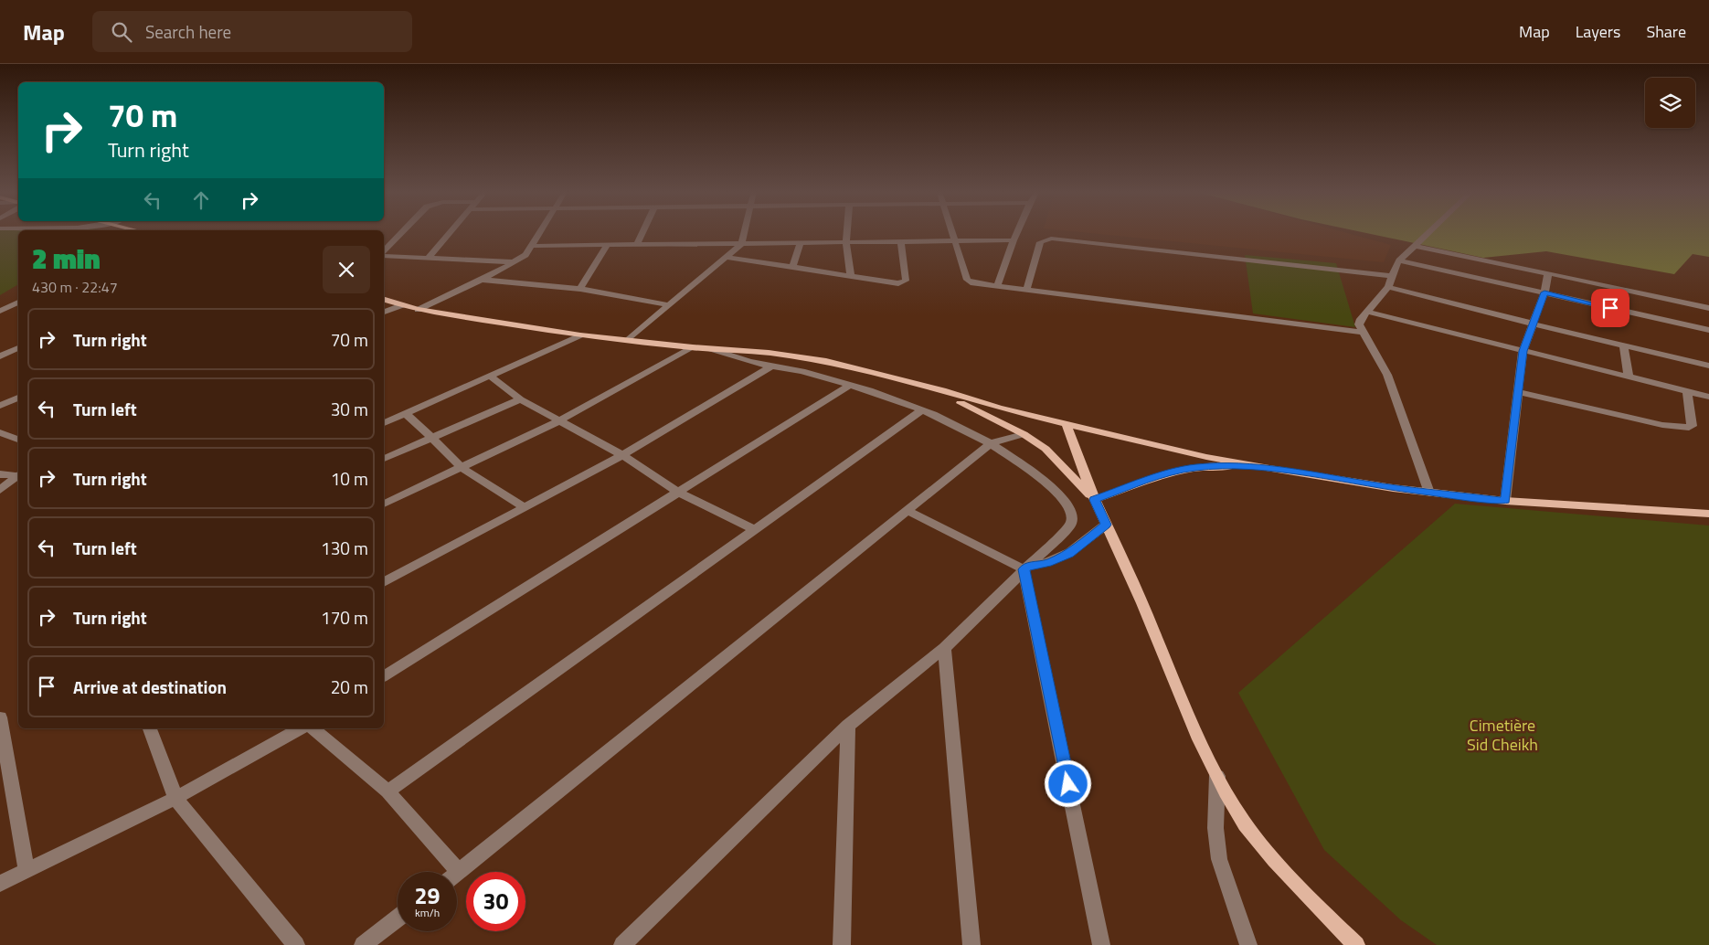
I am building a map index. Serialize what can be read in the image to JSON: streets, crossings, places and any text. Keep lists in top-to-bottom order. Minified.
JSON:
{"parks":["Cimetière Sid Cheikh"],"page":{"header":"Map","search":"Search here","nav":["Map","Layers","Share"],"turn":["70 m","Turn right"],"heading":["2 min","430 m · 22:47"],"list":[{"name":"Turn right","value":"70 m"},{"name":"Turn left","value":"30 m"},{"name":"Turn right","value":"10 m"},{"name":"Turn left","value":"130 m"},{"name":"Turn right","value":"170 m"},{"name":"Arrive at destination","value":"20 m"}],"speed":"29 km/h","limit":"30"}}
